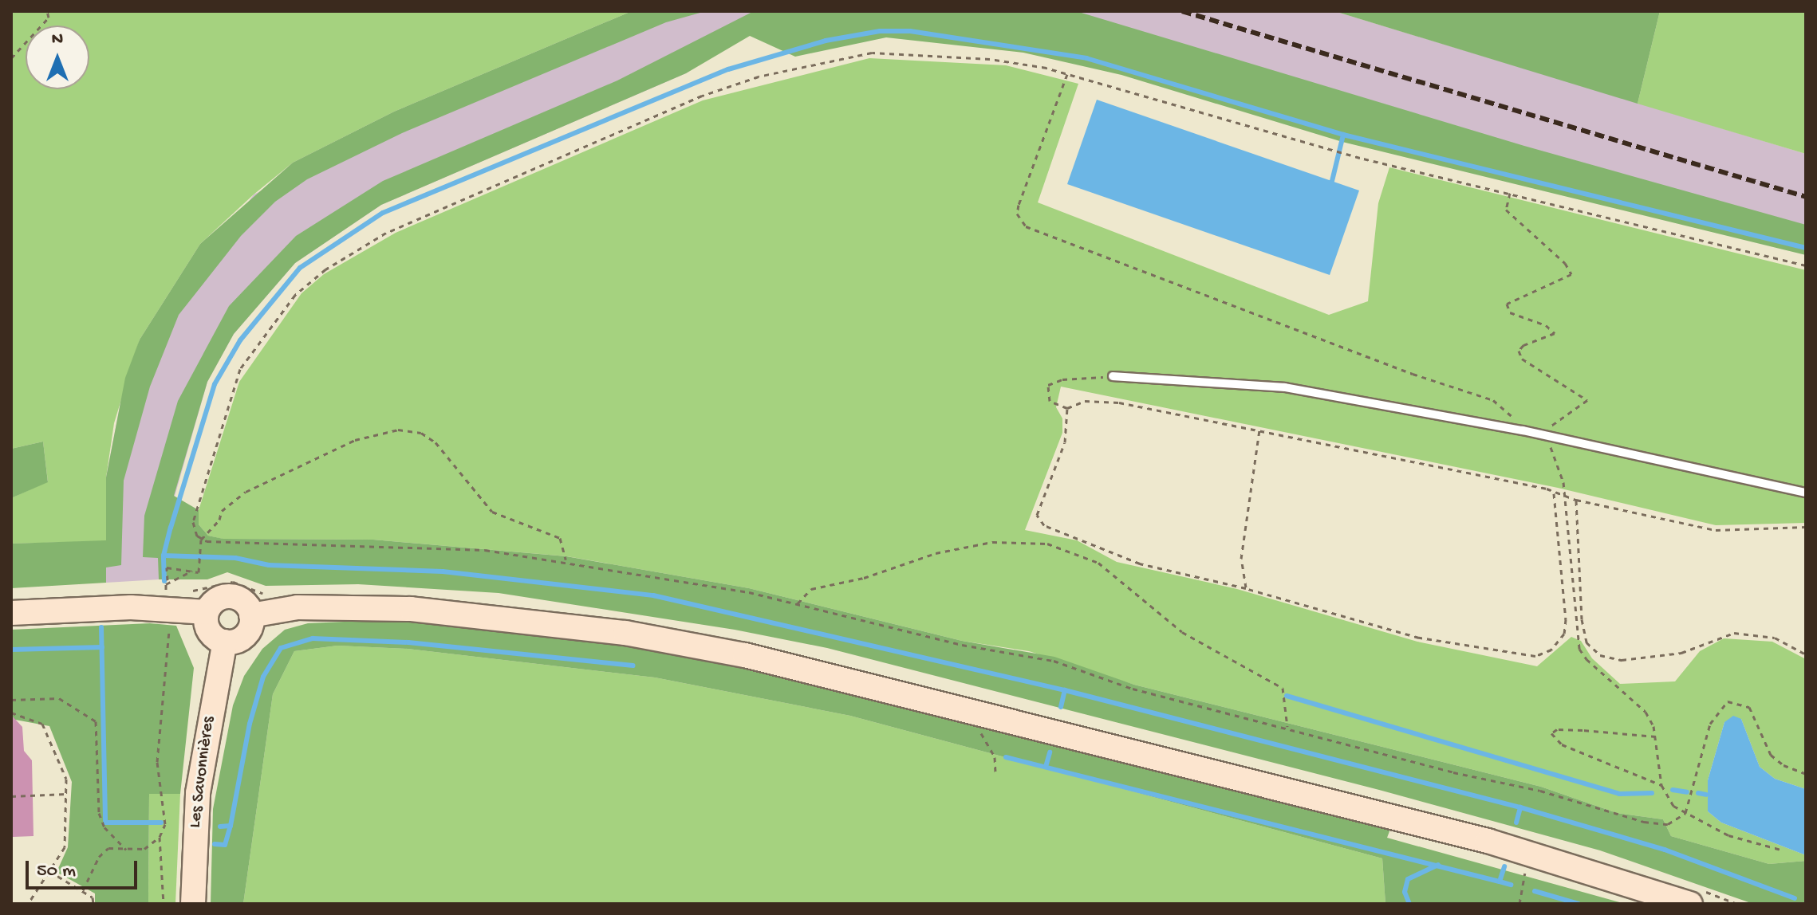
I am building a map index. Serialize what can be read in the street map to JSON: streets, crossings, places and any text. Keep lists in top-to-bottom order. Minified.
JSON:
{"streets":{"main road":["Les Savonnières"]},"scale_bar":"50 m","north":"top"}
